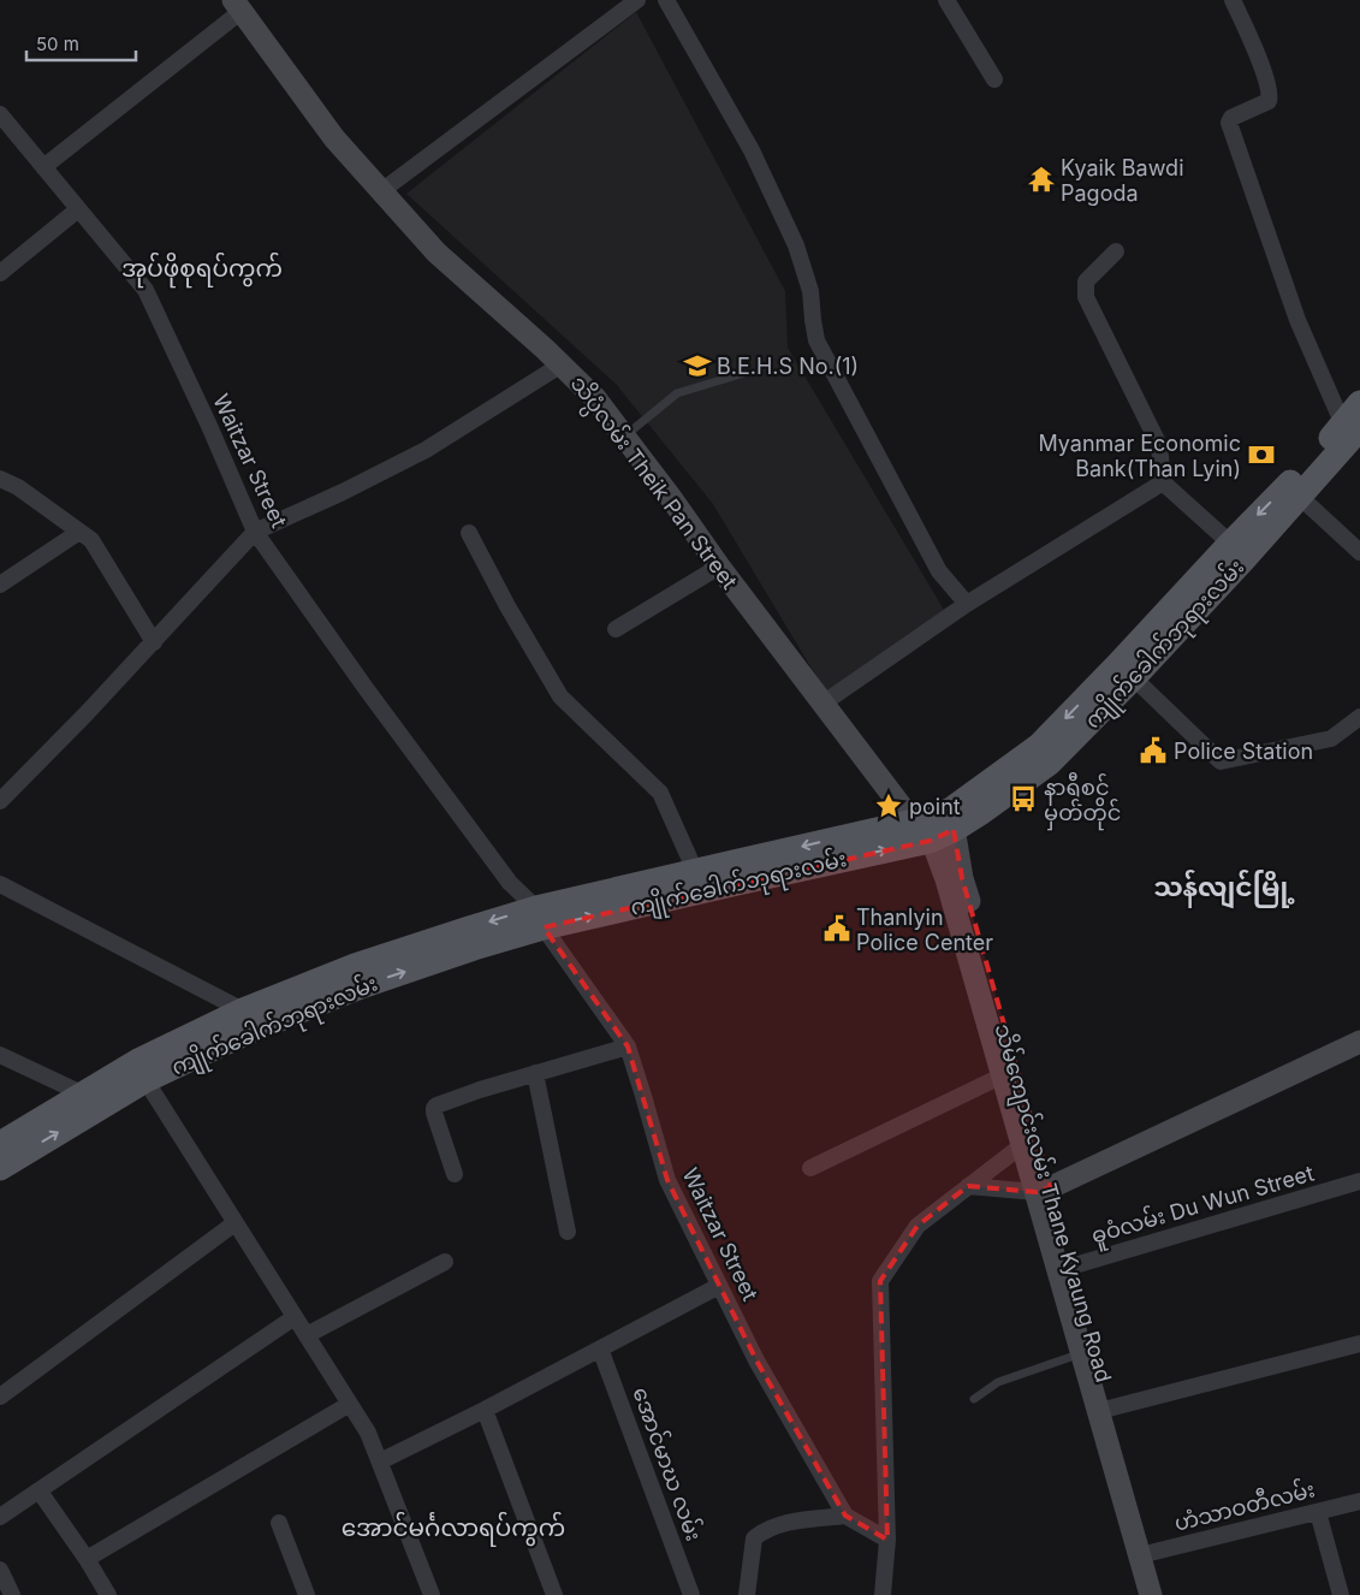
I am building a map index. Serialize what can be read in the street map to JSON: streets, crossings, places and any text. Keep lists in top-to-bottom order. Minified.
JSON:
{"streets":{"main road":["ကျိုက်ခေါက်ဘုရားလမ်း"],"street":["Waitzar Street","သိပ္ပံလမ်း Theik Pan Street","သိမ်ကျောင်းလမ်း Thane Kyaung Road","ဓူဝံလမ်း Du Wun Street","အောင်မာဃ လမ်း","ဟံသာဝတီလမ်း"]},"crossings":[["Waitzar Street","ကျိုက်ခေါက်ဘုရားလမ်း"],["သိပ္ပံလမ်း Theik Pan Street","ကျိုက်ခေါက်ဘုရားလမ်း"],["သိပ္ပံလမ်း Theik Pan Street","သိမ်ကျောင်းလမ်း Thane Kyaung Road"],["ကျိုက်ခေါက်ဘုရားလမ်း","သိမ်ကျောင်းလမ်း Thane Kyaung Road"],["သိမ်ကျောင်းလမ်း Thane Kyaung Road","ဓူဝံလမ်း Du Wun Street"],["သိမ်ကျောင်းလမ်း Thane Kyaung Road","ဟံသာဝတီလမ်း"]],"districts":["အုပ်ဖိုစုရပ်ကွက်","သန်လျင်မြို့","အောင်မင်္ဂလာရပ်ကွက်"],"places":{"temple":["Kyaik Bawdi Pagoda"],"school or university":["B.E.H.S No.(1)"],"bank":["Myanmar Economic Bank(Than Lyin)"],"public building":["Police Station","Thanlyin Police Center"],"bus stop":["နာရီစင် မှတ်တိုင်"],"place":["point"]},"scale_bar":"50 m"}
